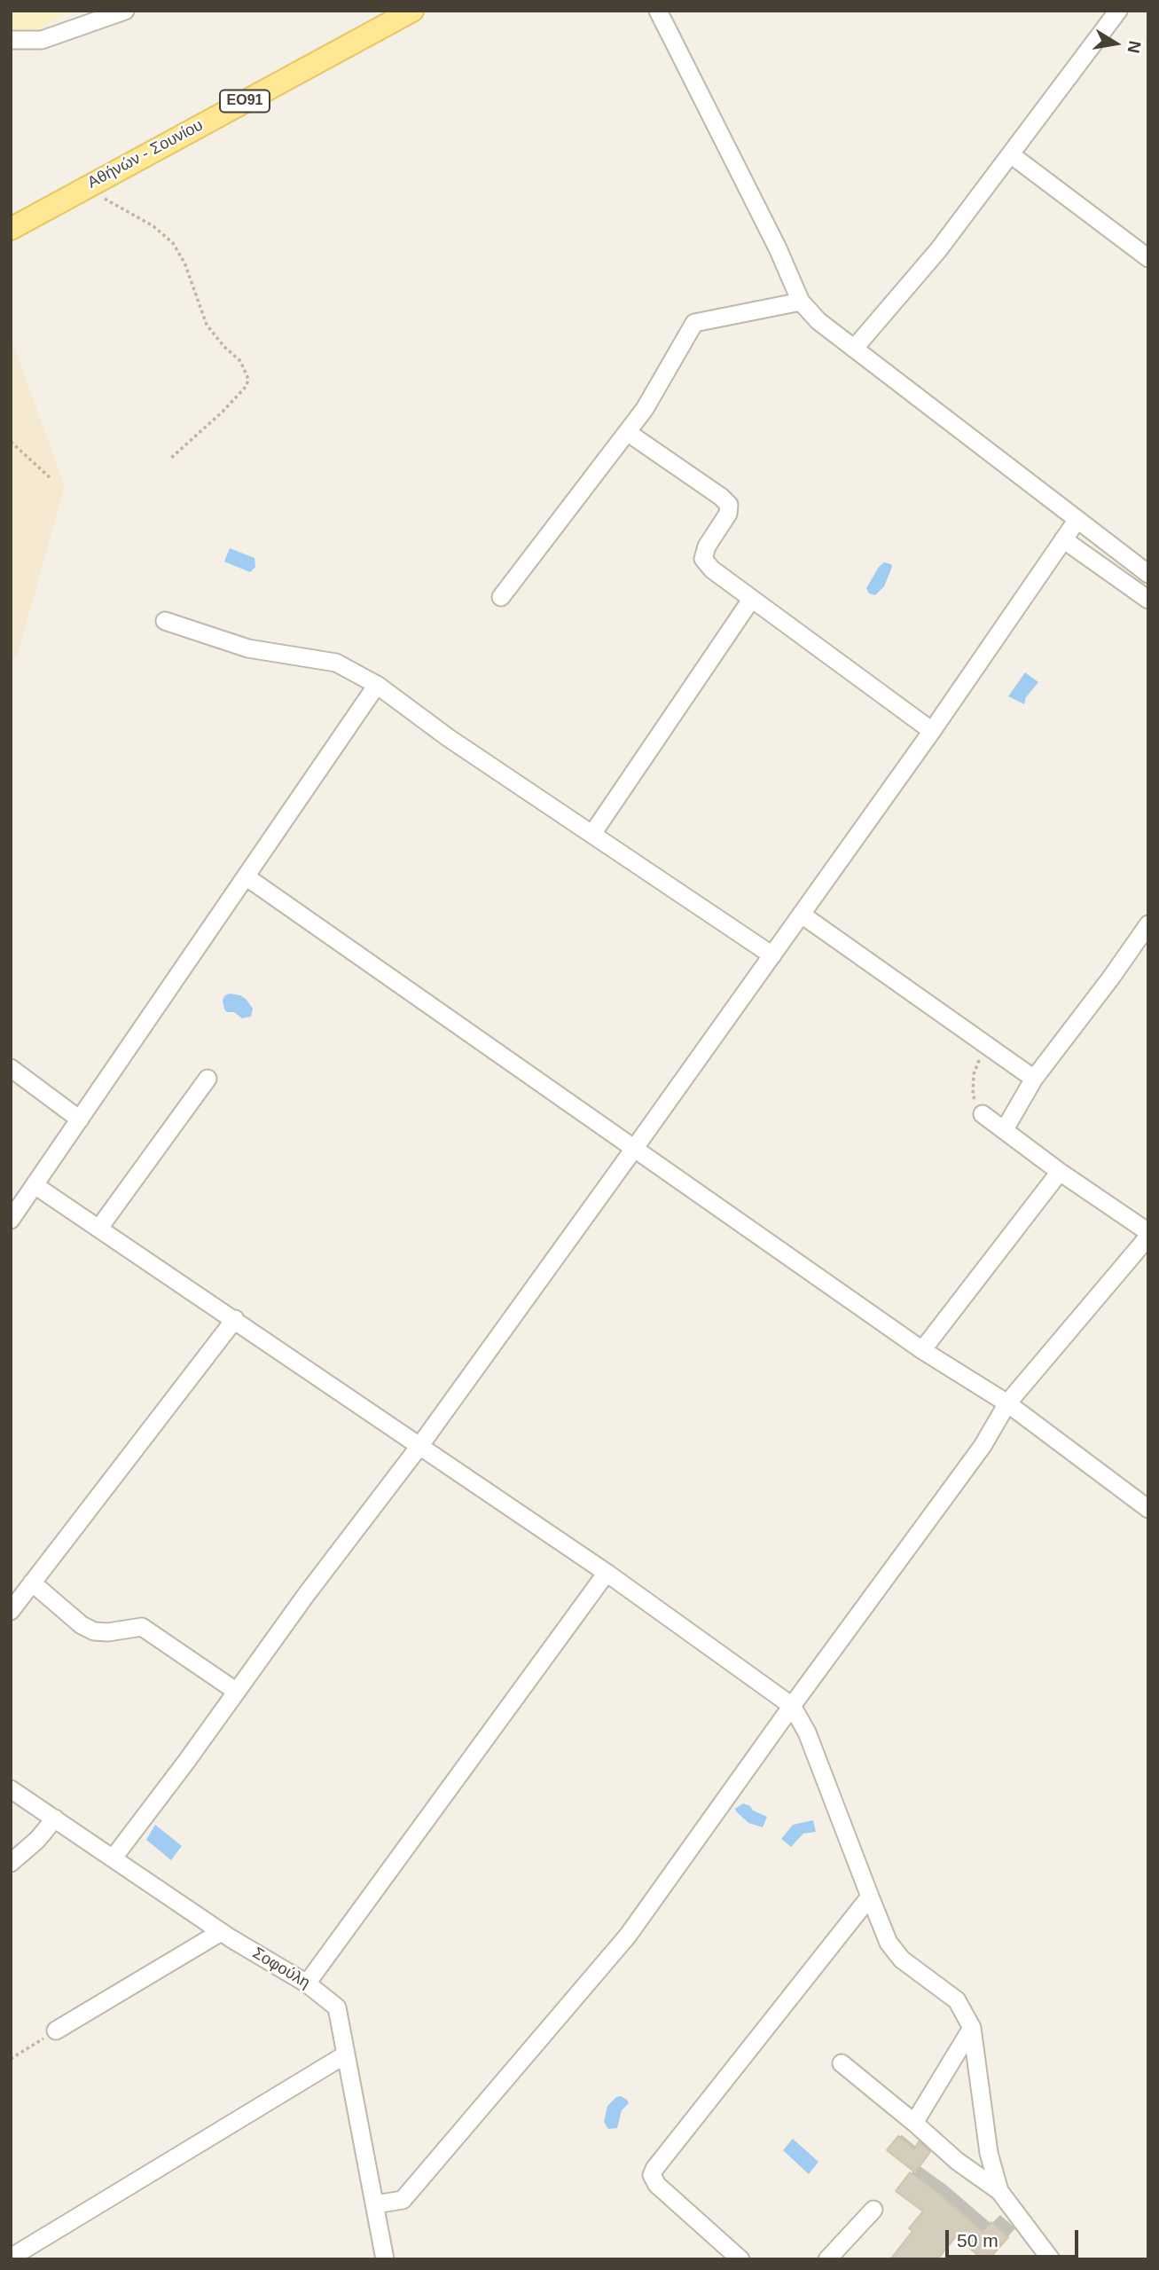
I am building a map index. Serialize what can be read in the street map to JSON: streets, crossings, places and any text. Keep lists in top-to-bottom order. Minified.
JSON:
{"streets":{"main road":["ΕΟ91","Αθήνών - Σουνίου"],"street":["Σοφούλη"]},"scale_bar":"50 m","north":"right"}
